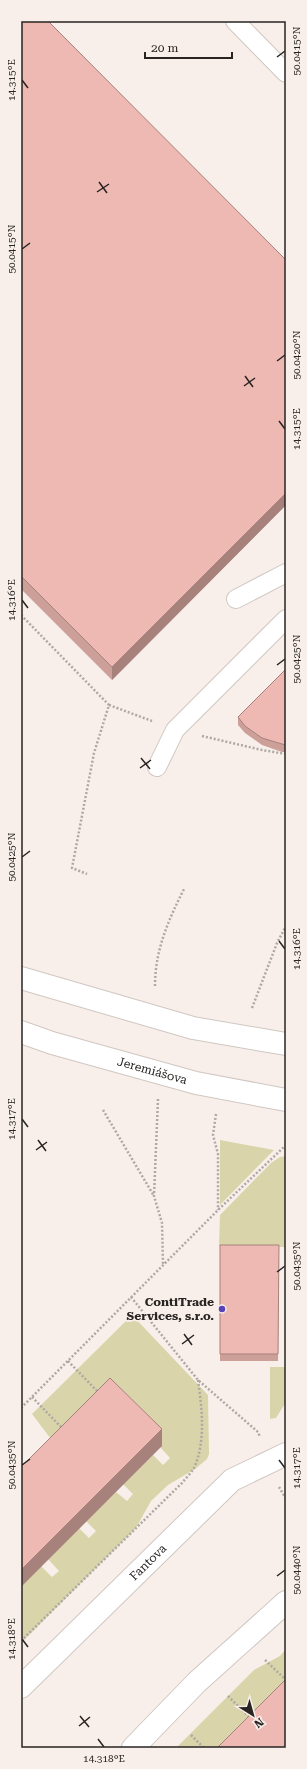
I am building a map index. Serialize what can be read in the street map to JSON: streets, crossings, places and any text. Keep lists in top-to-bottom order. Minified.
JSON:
{"streets":{"main road":["Jeremiášova","Fantova"]},"places":["ContiTrade Services, s.r.o."],"scale_bar":"20 m","north":"bottom right","coordinates":["50.0415°N","14.315°E","50.0420°N","14.316°E","50.0425°N","14.317°E","50.0435°N","50.0440°N","14.318°E"]}
